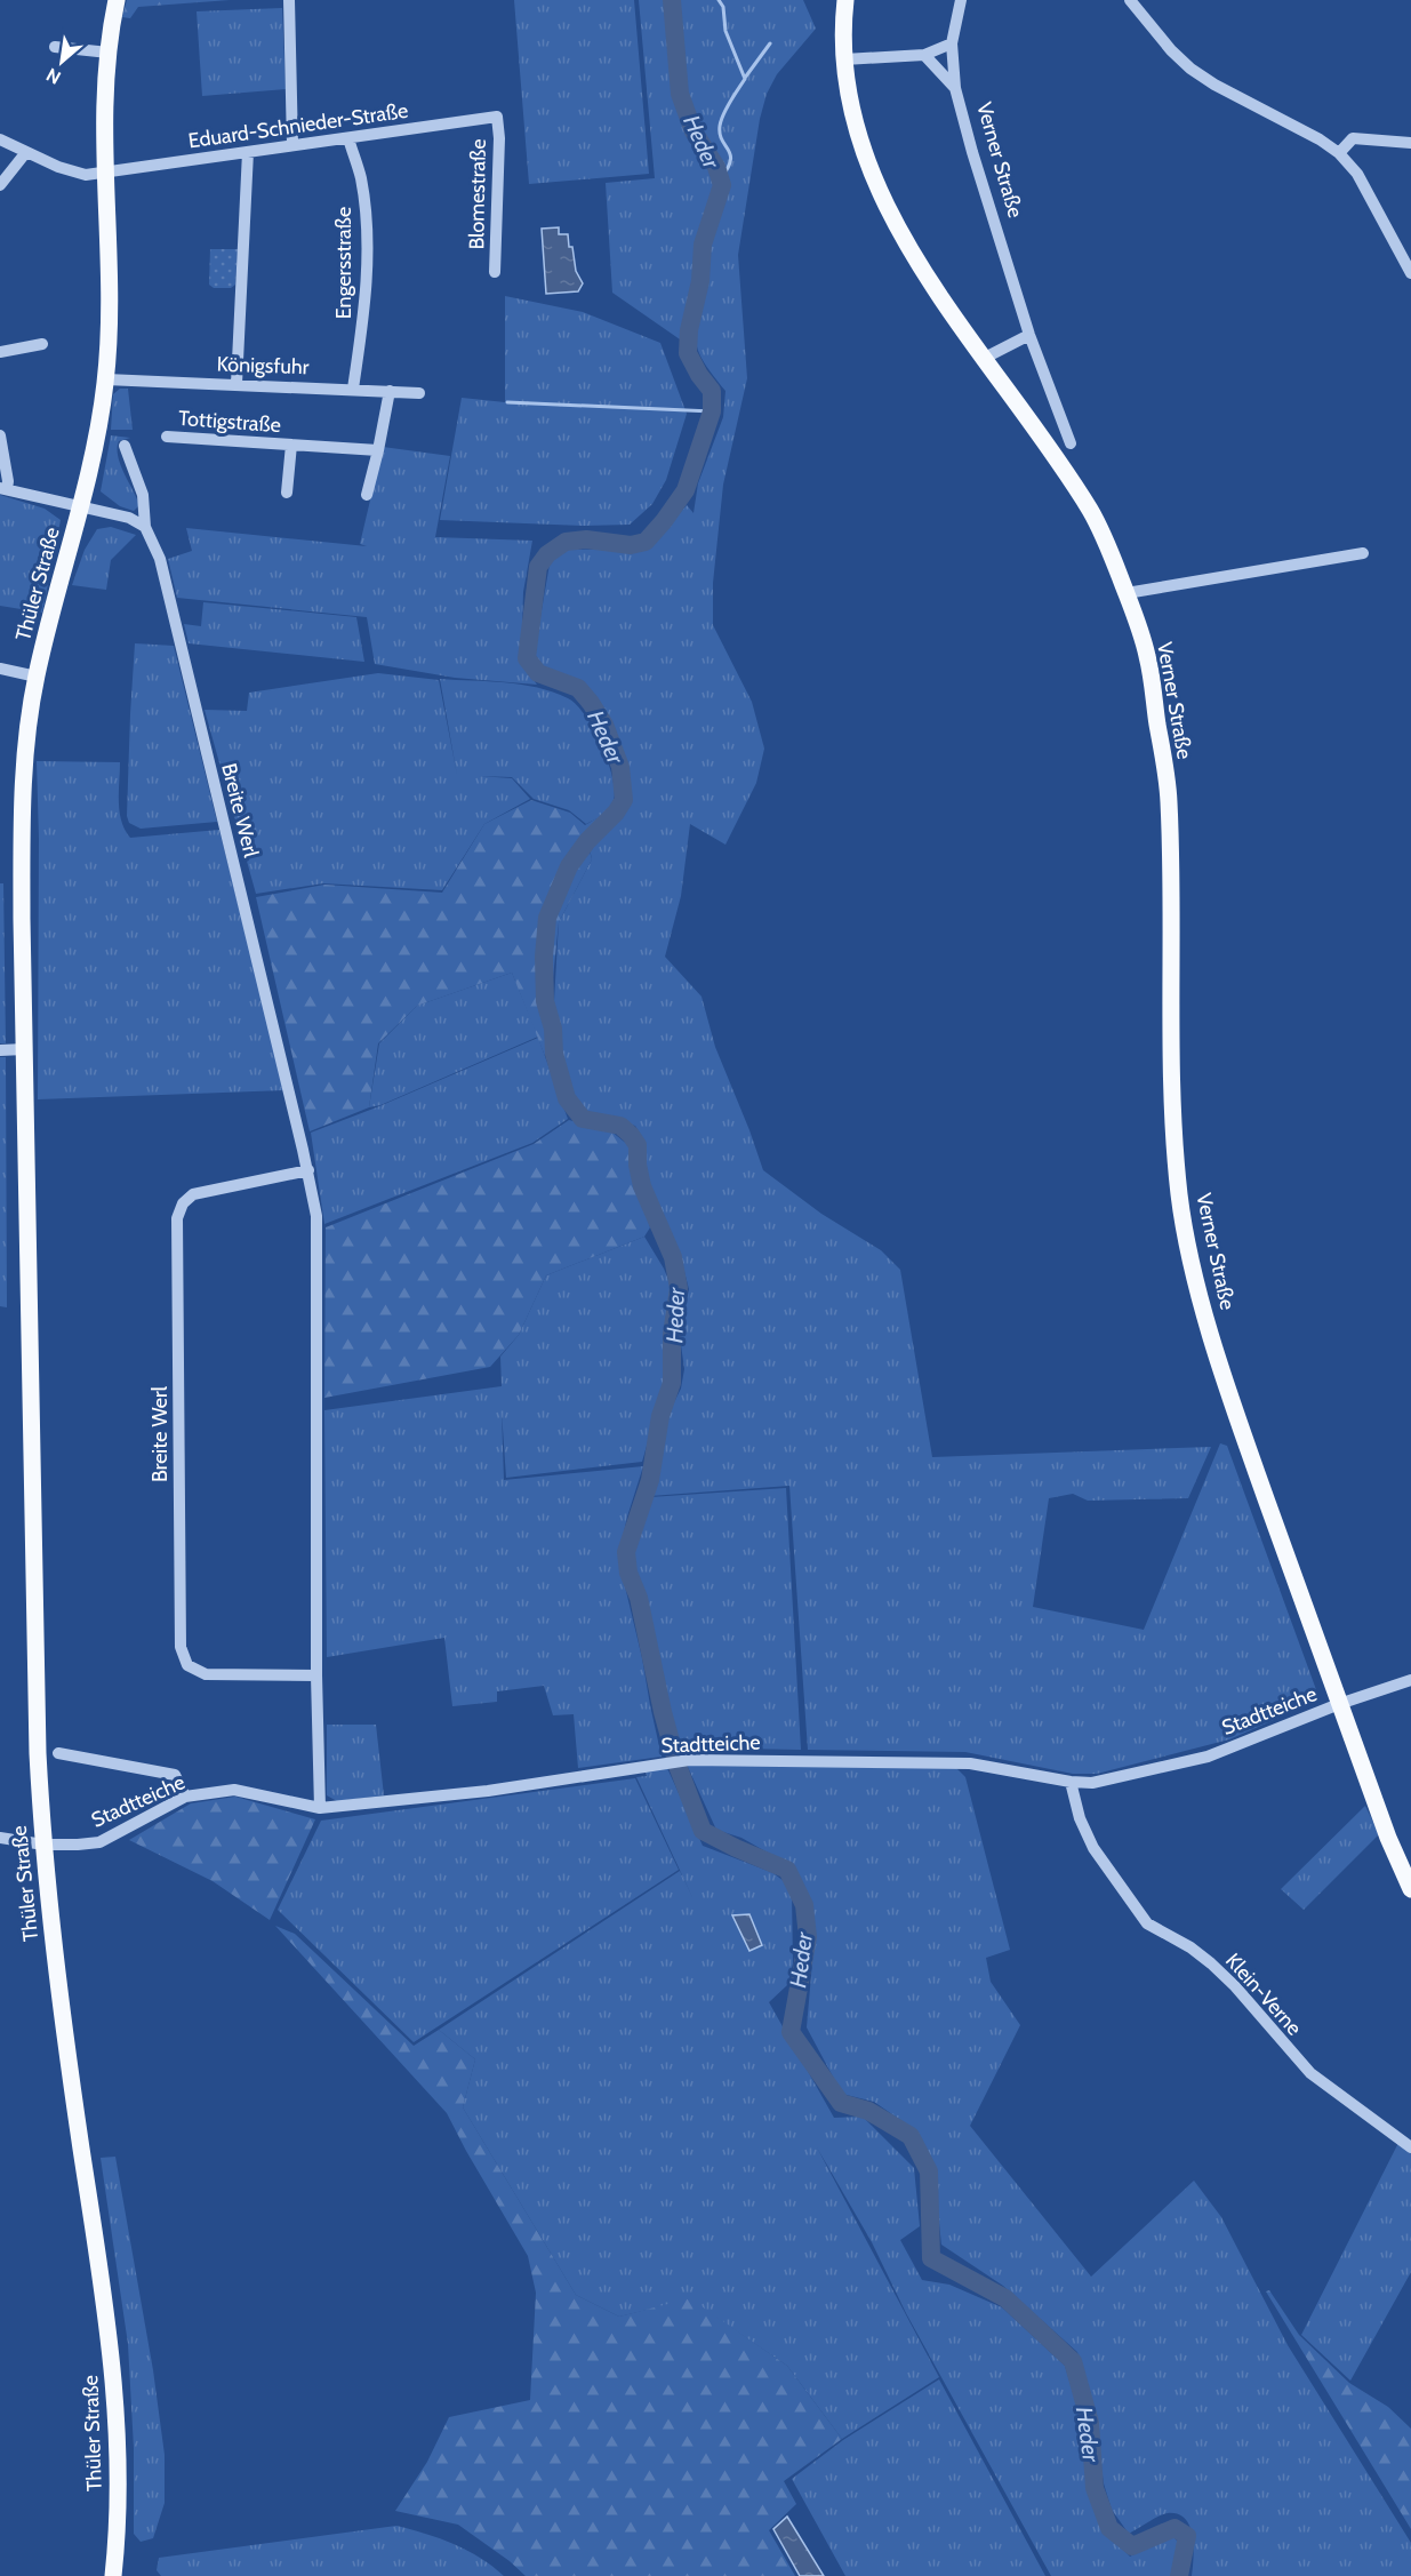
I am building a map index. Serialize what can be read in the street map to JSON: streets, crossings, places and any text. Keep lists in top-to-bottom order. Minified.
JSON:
{"streets":{"main road":["Verner Straße","Thüler Straße"],"street":["Eduard-Schnieder-Straße","Blomestraße","Engersstraße","Königsfuhr","Tottigstraße","Breite Werl","Stadtteiche","Klein-Verne"]},"crossings":[["Eduard-Schnieder-Straße","Blomestraße"],["Eduard-Schnieder-Straße","Engersstraße"],["Eduard-Schnieder-Straße","Thüler Straße"],["Verner Straße","Stadtteiche"],["Engersstraße","Königsfuhr"],["Königsfuhr","Thüler Straße"],["Thüler Straße","Stadtteiche"],["Breite Werl","Stadtteiche"],["Stadtteiche","Klein-Verne"]],"water":["Heder"],"north":"bottom left"}
